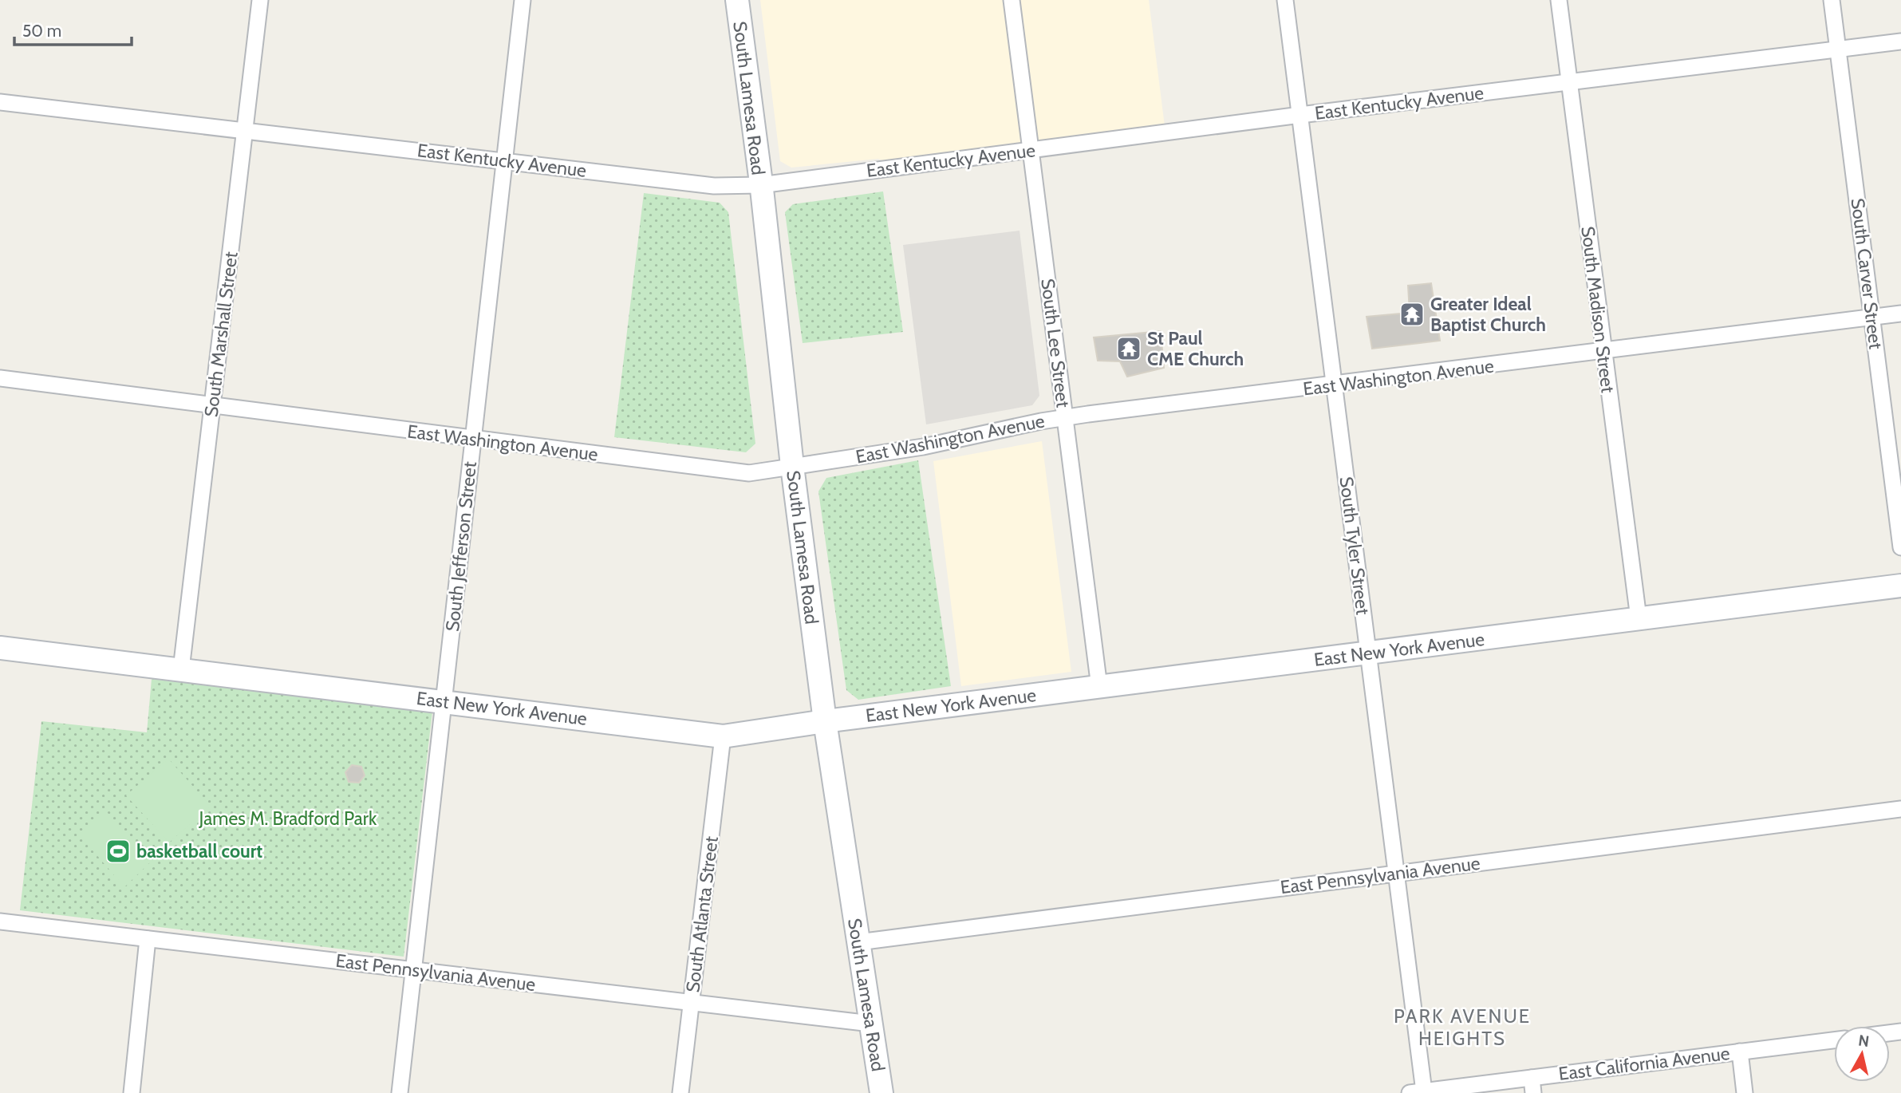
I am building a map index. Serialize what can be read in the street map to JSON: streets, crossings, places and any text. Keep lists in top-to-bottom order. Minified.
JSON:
{"streets":{"street":["South Lamesa Road","East Kentucky Avenue","South Carver Street","South Madison Street","South Marshall Street","South Lee Street","East Washington Avenue","South Tyler Street","South Jefferson Street","East New York Avenue","East Pennsylvania Avenue","South Atlanta Street","East California Avenue"]},"crossings":[["South Lamesa Road","East Kentucky Avenue"],["South Lamesa Road","East Washington Avenue"],["South Lamesa Road","East New York Avenue"],["South Lamesa Road","East Pennsylvania Avenue"],["East Kentucky Avenue","South Carver Street"],["East Kentucky Avenue","South Madison Street"],["East Kentucky Avenue","South Marshall Street"],["East Kentucky Avenue","South Lee Street"],["East Kentucky Avenue","South Tyler Street"],["East Kentucky Avenue","South Jefferson Street"],["South Carver Street","East Washington Avenue"],["South Madison Street","East Washington Avenue"],["South Madison Street","East New York Avenue"],["South Marshall Street","East Washington Avenue"],["South Marshall Street","East New York Avenue"],["South Lee Street","East Washington Avenue"],["South Lee Street","East New York Avenue"],["East Washington Avenue","South Tyler Street"],["East Washington Avenue","South Jefferson Street"],["South Tyler Street","East New York Avenue"],["South Tyler Street","East Pennsylvania Avenue"],["South Tyler Street","East California Avenue"],["South Jefferson Street","East New York Avenue"],["South Jefferson Street","East Pennsylvania Avenue"],["East New York Avenue","South Atlanta Street"],["East Pennsylvania Avenue","South Atlanta Street"]],"districts":["PARK AVENUE HEIGHTS"],"parks":["James M. Bradford Park"],"places":{"temple":["Greater Ideal Baptist Church","St Paul CME Church"],"sports":["basketball court"]},"scale_bar":"50 m","north":"top"}
